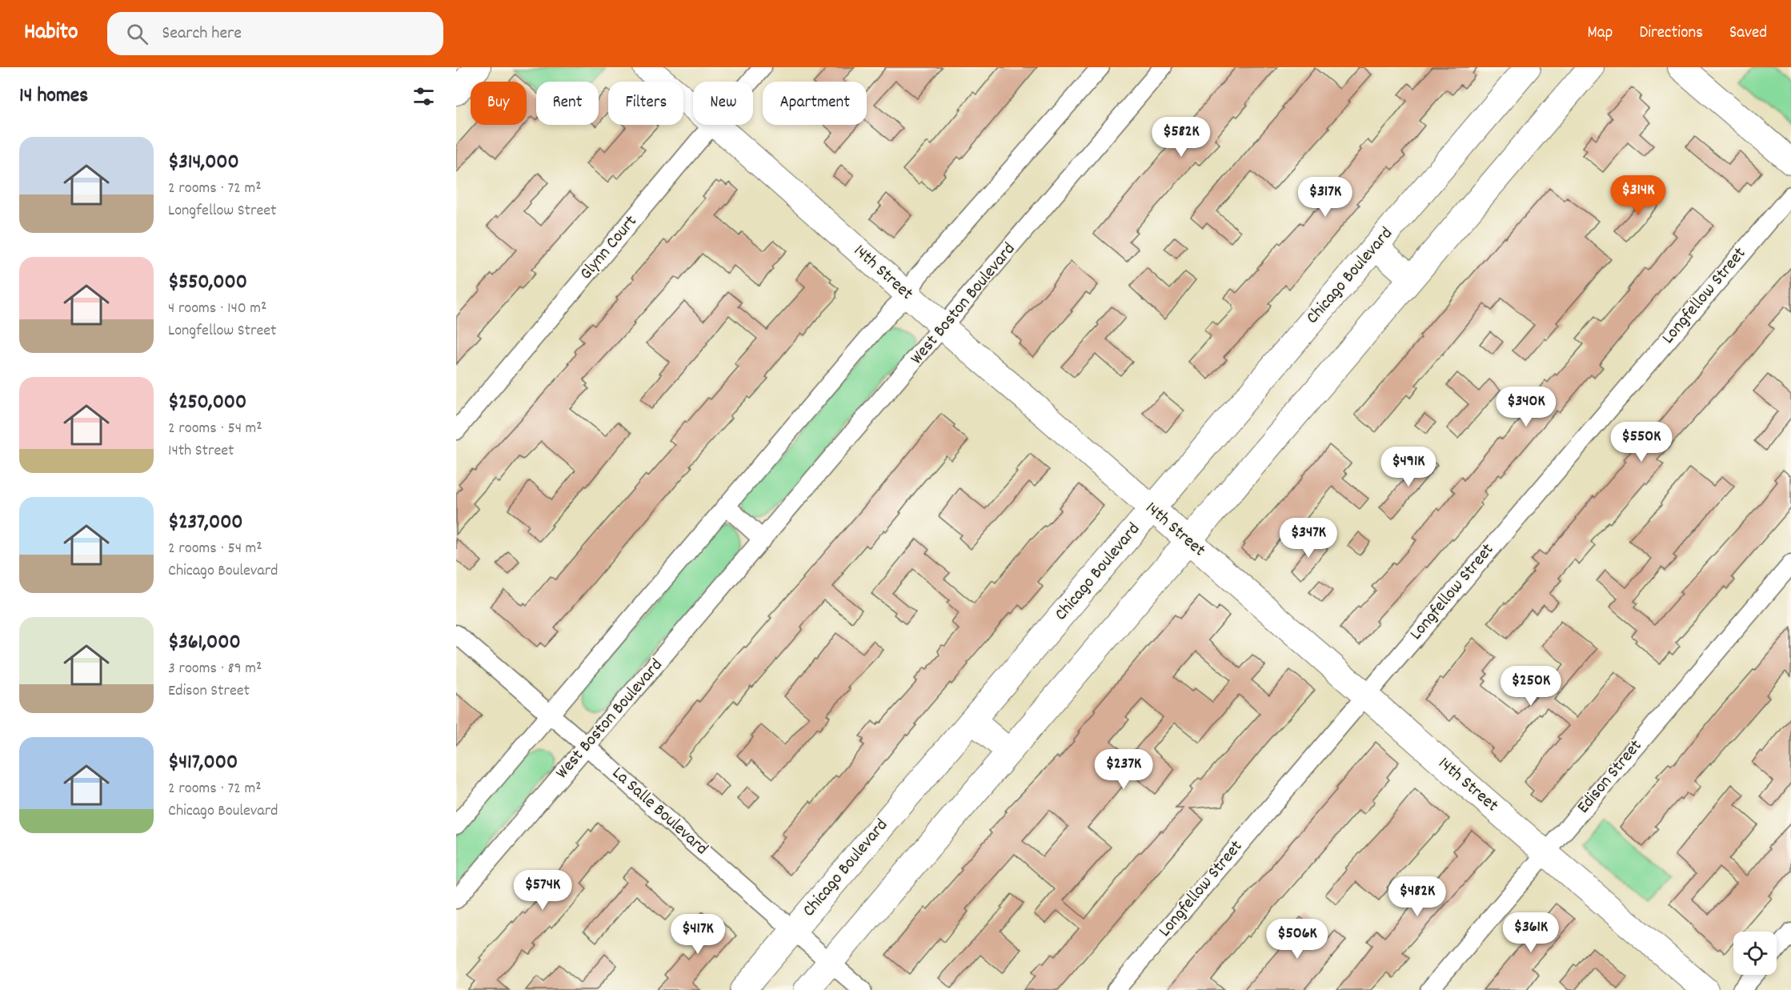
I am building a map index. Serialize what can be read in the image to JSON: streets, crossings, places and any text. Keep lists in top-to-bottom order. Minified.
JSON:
{"streets":{"street":["Glynn Court","14th Street","Chicago Boulevard","Longfellow Street","West Boston Boulevard","Edison Street","La Salle Boulevard"]},"crossings":[["14th Street","Chicago Boulevard"],["14th Street","Longfellow Street"],["14th Street","West Boston Boulevard"],["14th Street","Edison Street"],["Chicago Boulevard","La Salle Boulevard"],["West Boston Boulevard","La Salle Boulevard"]],"page":{"header":"Habito","search":"Search here","nav":["Map","Directions","Saved"],"heading":"14 homes","chip":["Buy","Rent","Filters","New","Apartment"],"price":["$582K","$314K","$317K","$340K","$550K","$491K","$347K","$250K","$237K","$574K","$482K","$361K","$417K","$506K"],"list":[{"name":"$314,000","note":"2 rooms · 72 m² · Longfellow Street"},{"name":"$550,000","note":"4 rooms · 140 m² · Longfellow Street"},{"name":"$250,000","note":"2 rooms · 54 m² · 14th Street"},{"name":"$237,000","note":"2 rooms · 54 m² · Chicago Boulevard"},{"name":"$361,000","note":"3 rooms · 89 m² · Edison Street"},{"name":"$417,000","note":"2 rooms · 72 m² · Chicago Boulevard"}]}}
